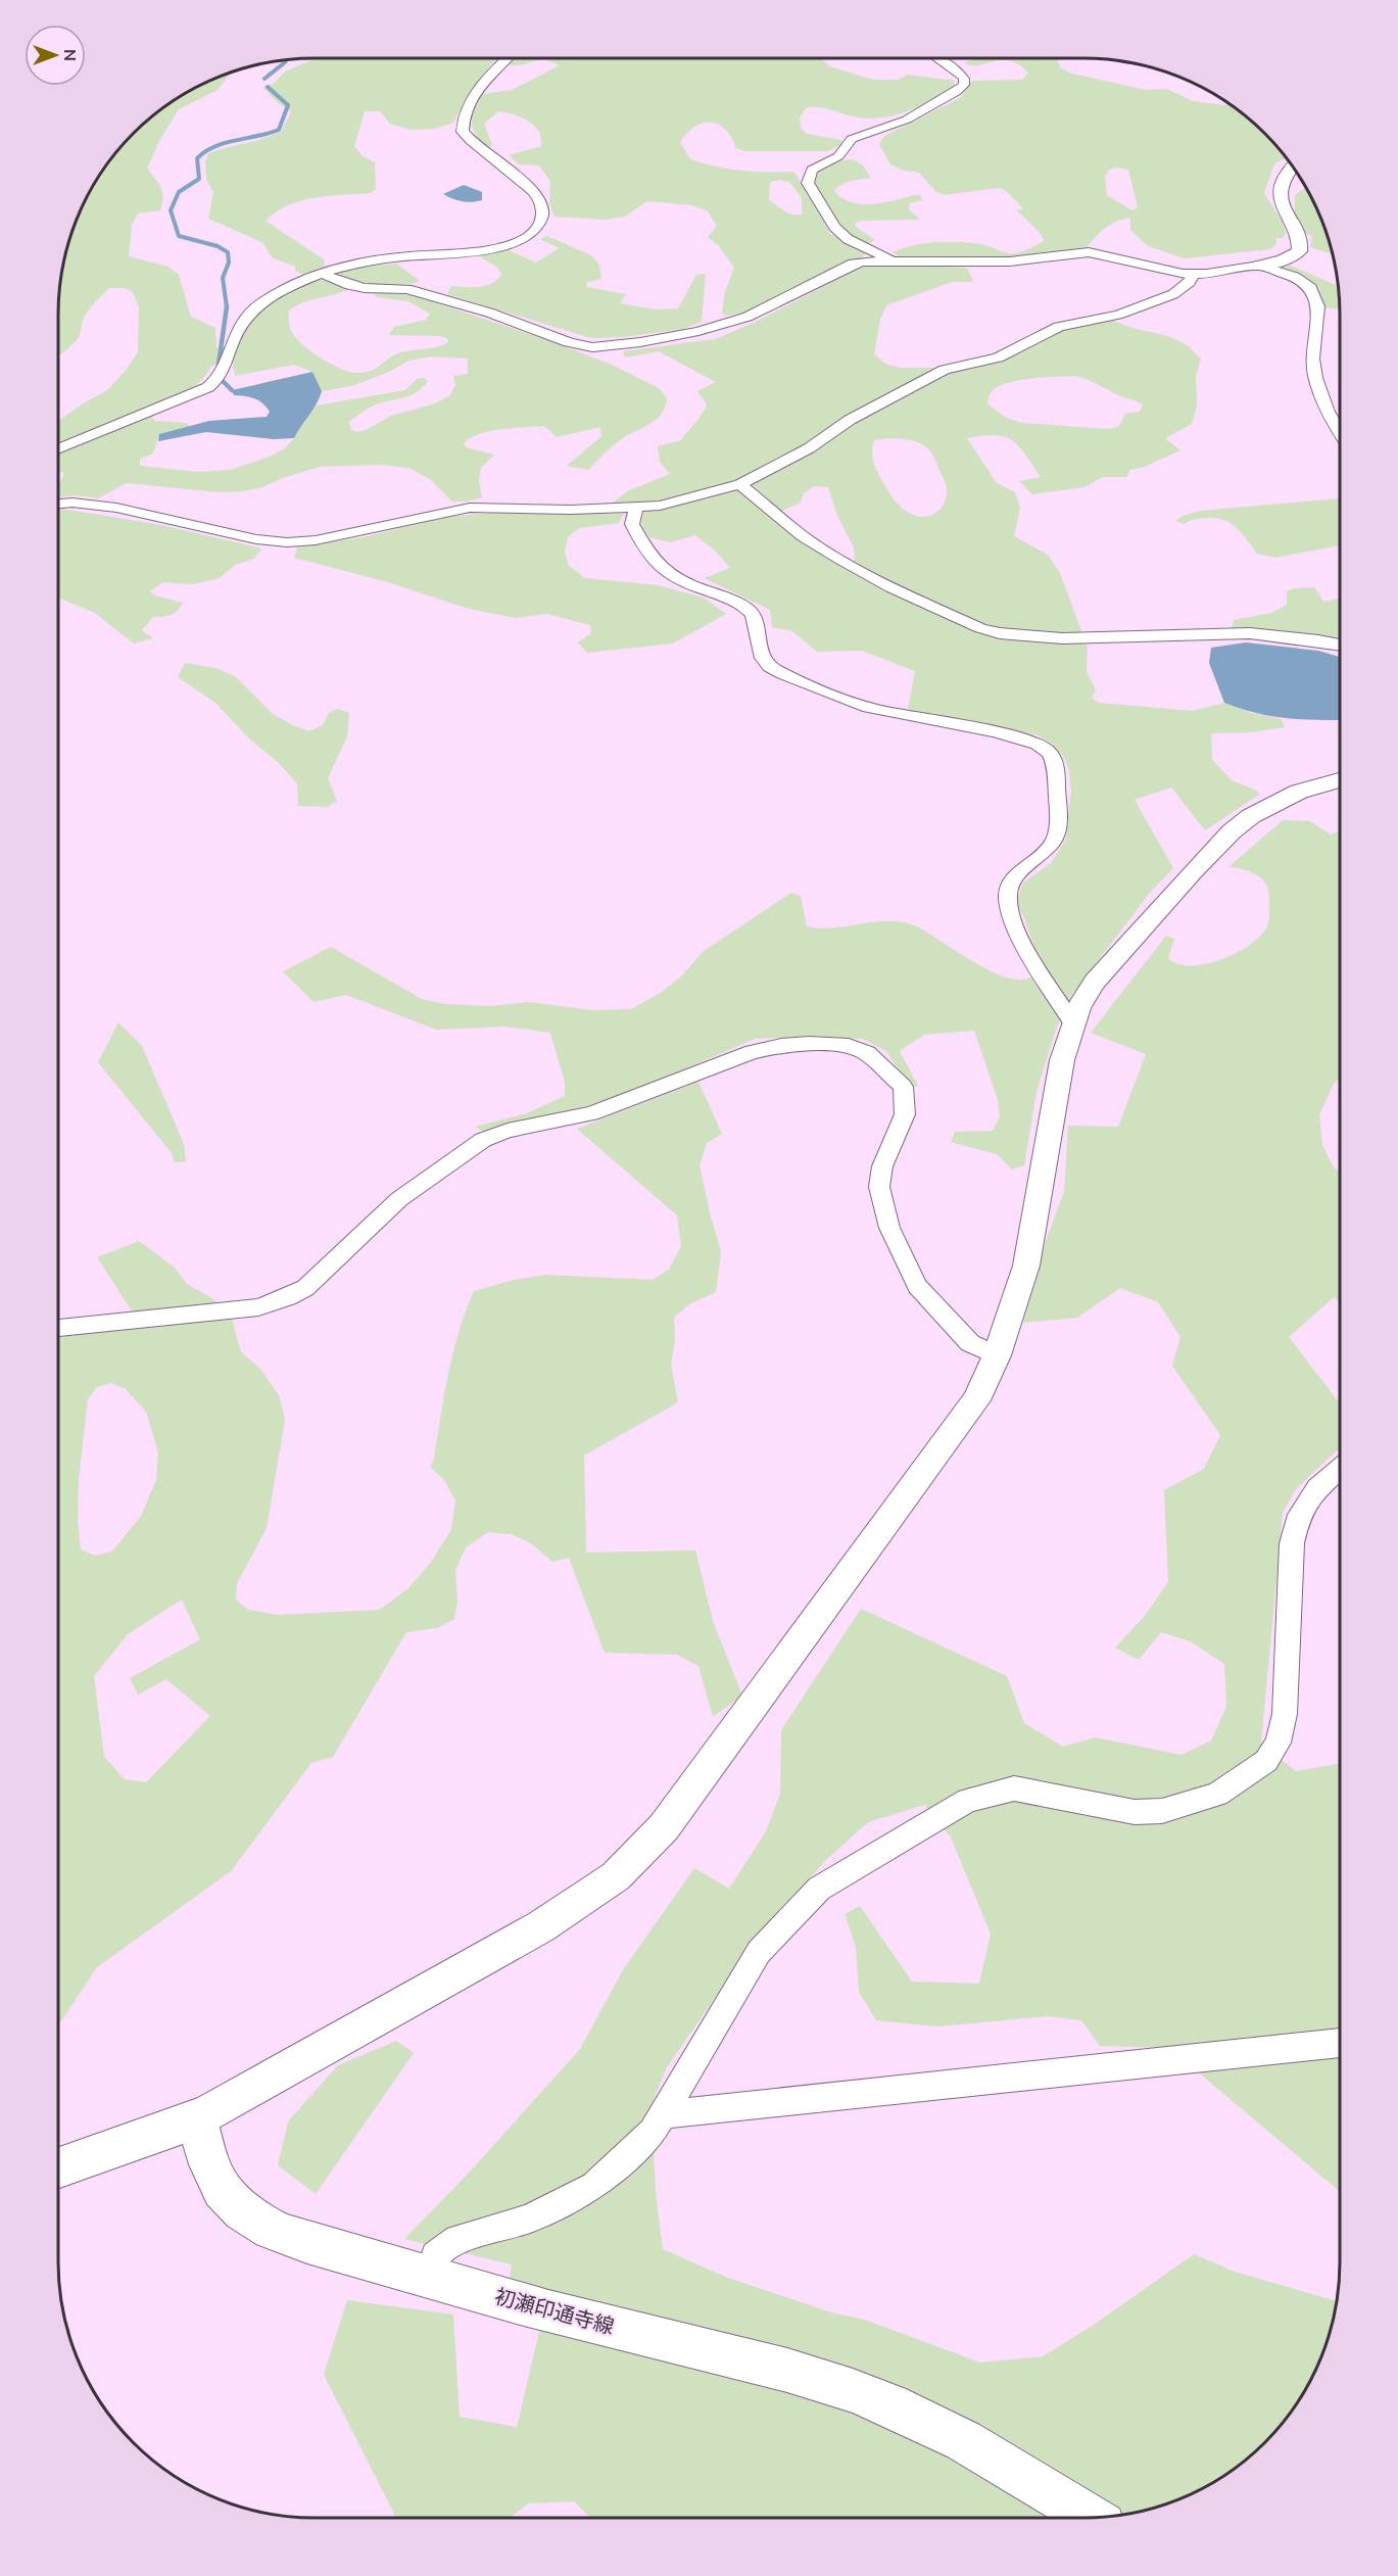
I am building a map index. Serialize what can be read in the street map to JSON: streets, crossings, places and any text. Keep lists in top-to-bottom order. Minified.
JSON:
{"streets":{"main road":["初瀬印通寺線"]},"north":"right"}
